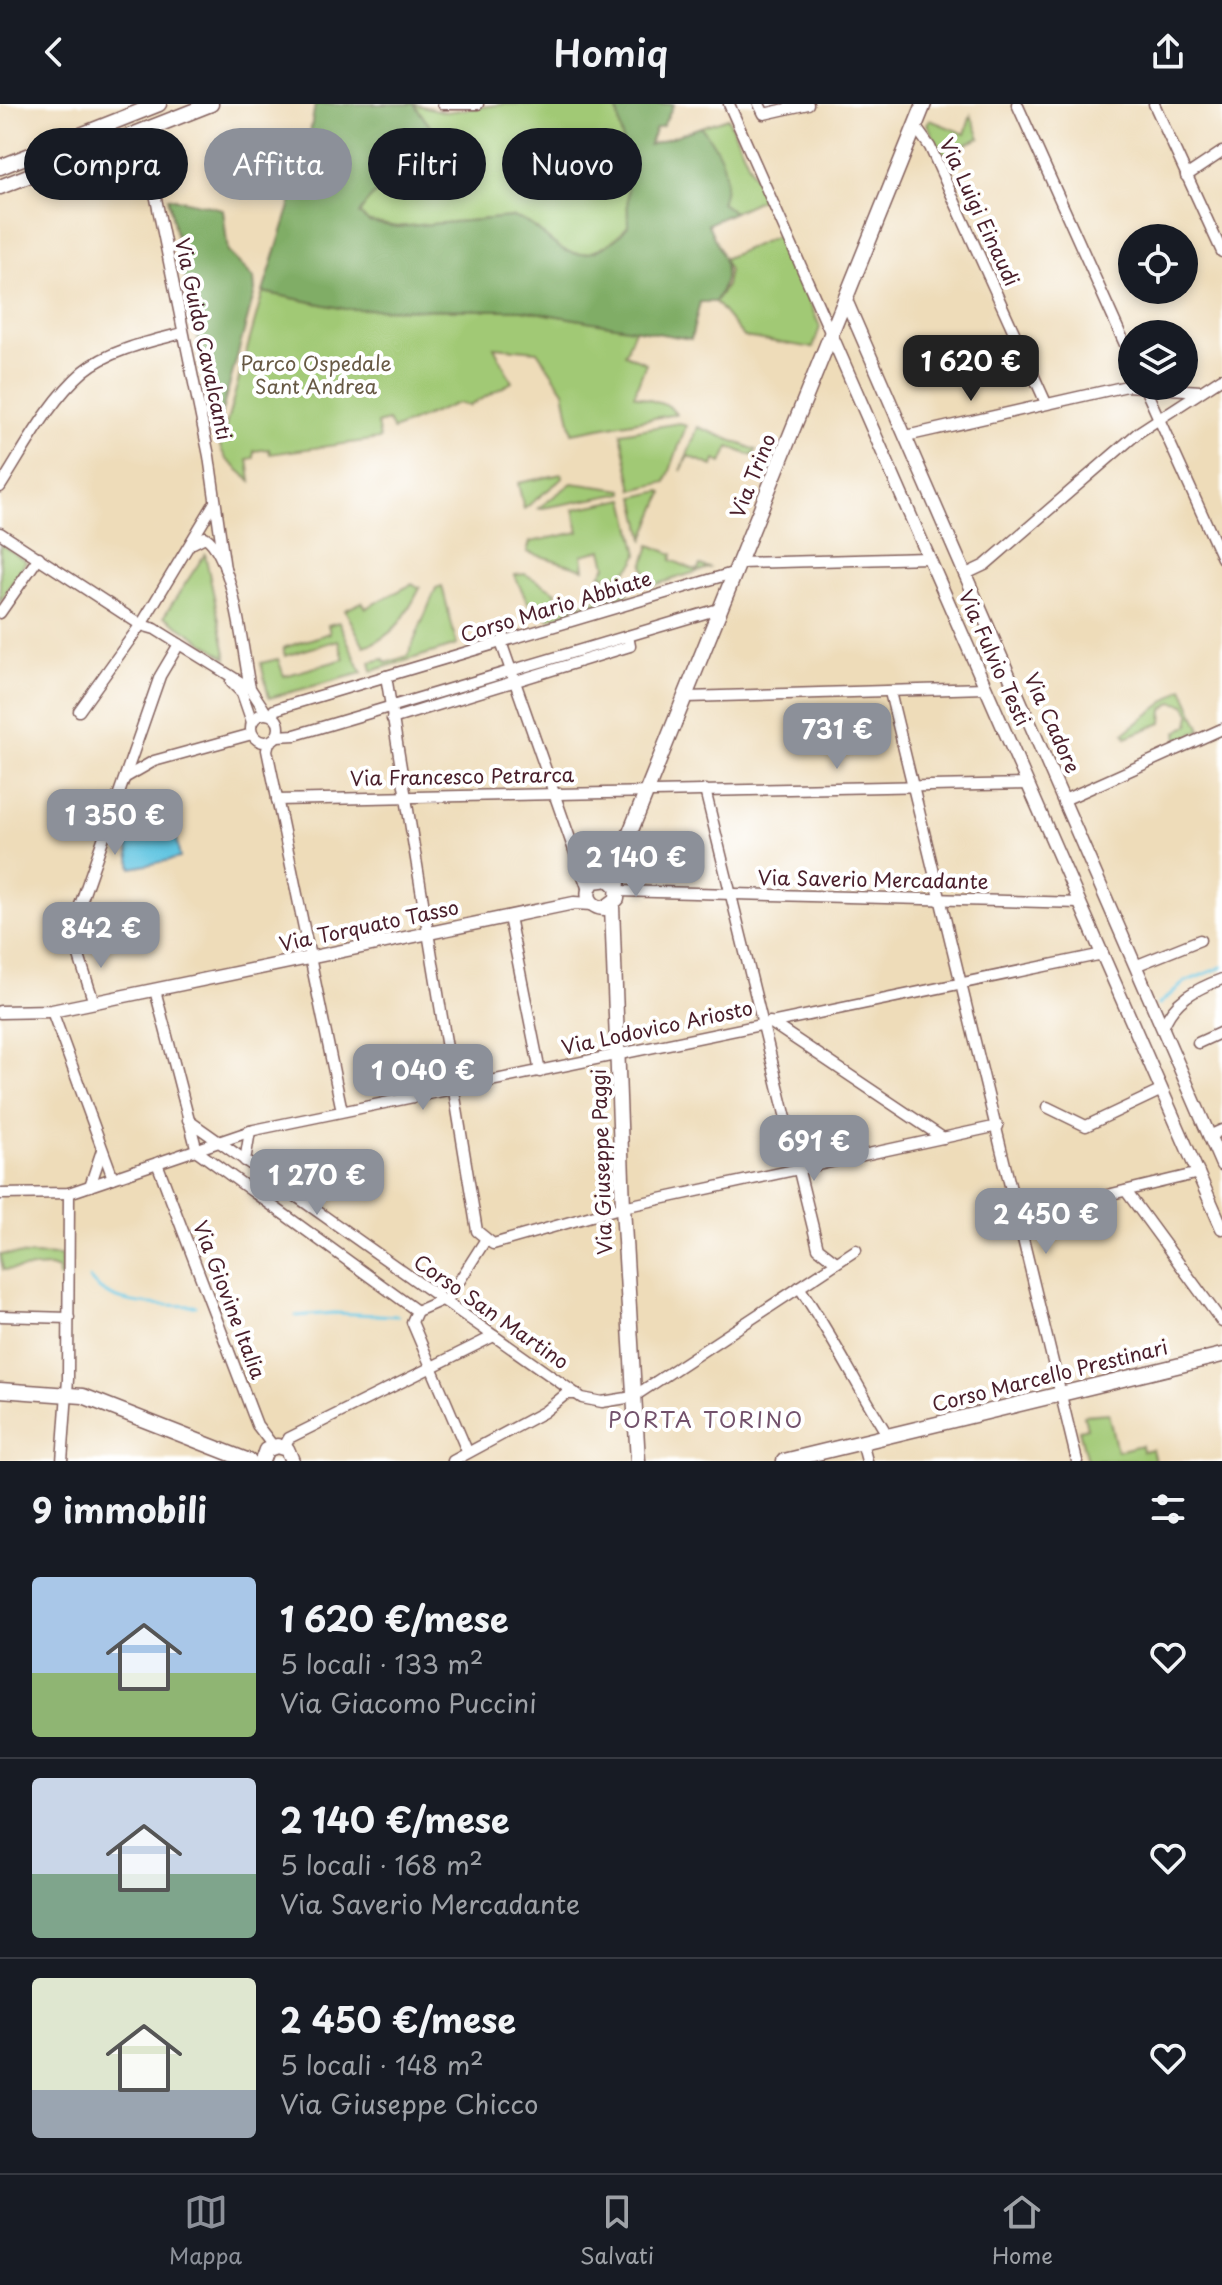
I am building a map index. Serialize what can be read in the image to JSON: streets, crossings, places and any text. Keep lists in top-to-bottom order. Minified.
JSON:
{"streets":{"main road":["Via Trino","Via Giuseppe Paggi","Corso Marcello Prestinari"],"street":["Via Luigi Einaudi","Via Guido Cavalcanti","Corso Mario Abbiate","Via Fulvio Testi","Via Cadore","Via Francesco Petrarca","Via Saverio Mercadante","Via Torquato Tasso","Via Lodovico Ariosto","Via Giovine Italia","Corso San Martino"]},"crossings":[["Via Luigi Einaudi","Via Trino"],["Via Trino","Corso Mario Abbiate"],["Via Trino","Via Fulvio Testi"],["Via Trino","Via Cadore"],["Via Trino","Via Francesco Petrarca"],["Via Trino","Via Saverio Mercadante"],["Via Trino","Via Torquato Tasso"],["Via Trino","Via Giuseppe Paggi"],["Corso Mario Abbiate","Via Fulvio Testi"],["Via Fulvio Testi","Via Francesco Petrarca"],["Via Fulvio Testi","Via Saverio Mercadante"],["Via Fulvio Testi","Via Lodovico Ariosto"],["Via Torquato Tasso","Via Giuseppe Paggi"],["Via Lodovico Ariosto","Via Giuseppe Paggi"],["Via Lodovico Ariosto","Via Giovine Italia"],["Via Lodovico Ariosto","Corso San Martino"],["Via Giuseppe Paggi","Corso San Martino"]],"districts":["PORTA TORINO"],"parks":["Parco Ospedale Sant Andrea"],"page":{"header":"Homiq","chip":["Compra","Affitta","Filtri","Nuovo"],"price":["1 620 €","731 €","1 350 €","2 140 €","842 €","1 040 €","691 €","1 270 €","2 450 €"],"heading":"9 immobili","list":[{"name":"1 620 €/mese","note":"5 locali · 133 m² · Via Giacomo Puccini"},{"name":"2 140 €/mese","note":"5 locali · 168 m² · Via Saverio Mercadante"},{"name":"2 450 €/mese","note":"5 locali · 148 m² · Via Giuseppe Chicco"}],"tabs":["Mappa","Salvati","Home"]}}
